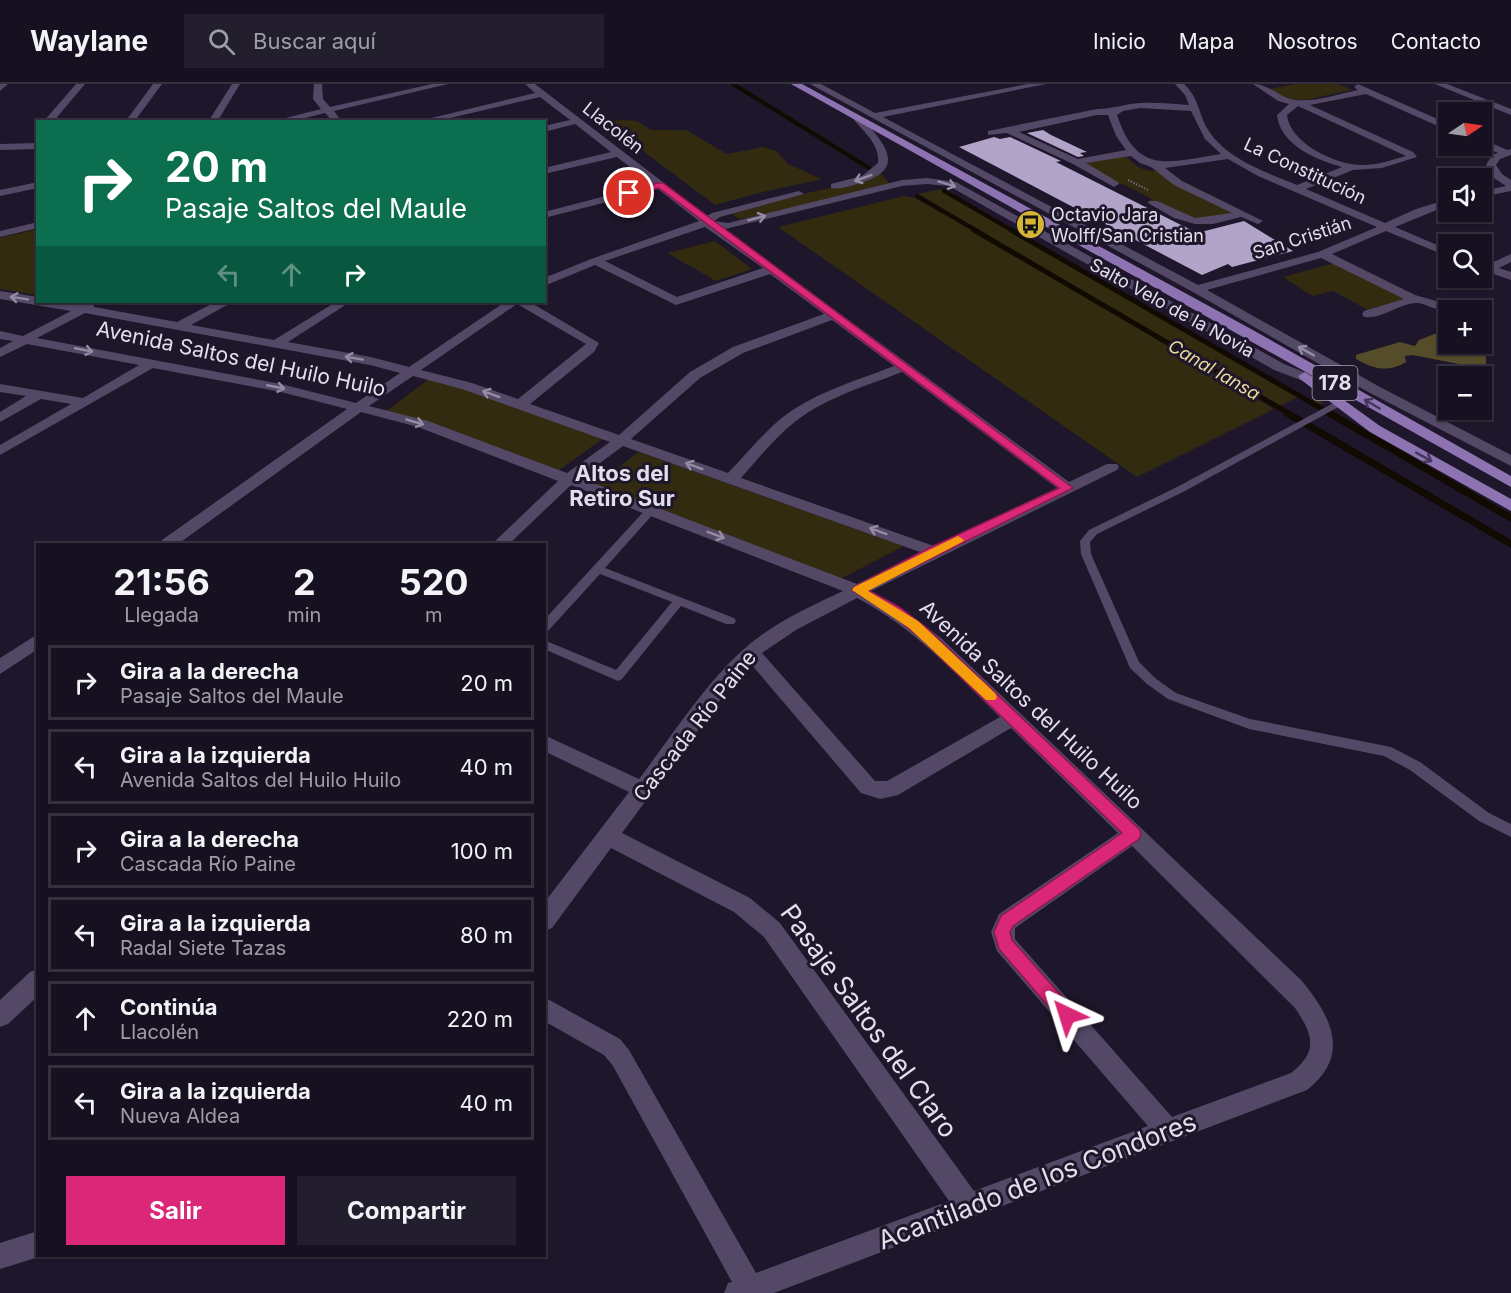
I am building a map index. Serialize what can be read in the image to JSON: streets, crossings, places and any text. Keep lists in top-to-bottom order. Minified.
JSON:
{"streets":{"main road":["178"],"street":["Llacolén","La Constitución","San Cristián","Salto Velo de la Novia","Avenida Saltos del Huilo Huilo","Cascada Río Paine","Pasaje Saltos del Claro","Acantilado de los Condores"]},"crossings":[["Llacolén","Salto Velo de la Novia"],["Llacolén","Cascada Río Paine"],["La Constitución","San Cristián"],["Salto Velo de la Novia","178"],["Avenida Saltos del Huilo Huilo","Cascada Río Paine"],["Avenida Saltos del Huilo Huilo","Acantilado de los Condores"],["Cascada Río Paine","Pasaje Saltos del Claro"],["Pasaje Saltos del Claro","Acantilado de los Condores"]],"districts":["Altos del Retiro Sur"],"water":["Canal Iansa"],"places":{"bus stop":["Octavio Jara Wolff/San Cristian"]},"north":"right","page":{"header":"Waylane","search":"Buscar aquí","nav":["Inicio","Mapa","Nosotros","Contacto"],"map_buttons":["+","−"],"turn":["20 m","Pasaje Saltos del Maule"],"eta":["21:56","Llegada","2","min","520","m"],"list":[{"name":"Gira a la derecha","note":"Pasaje Saltos del Maule","value":"20 m"},{"name":"Gira a la izquierda","note":"Avenida Saltos del Huilo Huilo","value":"40 m"},{"name":"Gira a la derecha","note":"Cascada Río Paine","value":"100 m"},{"name":"Gira a la izquierda","note":"Radal Siete Tazas","value":"80 m"},{"name":"Continúa","note":"Llacolén","value":"220 m"},{"name":"Gira a la izquierda","note":"Nueva Aldea","value":"40 m"}],"buttons":["Salir","Compartir"]}}
